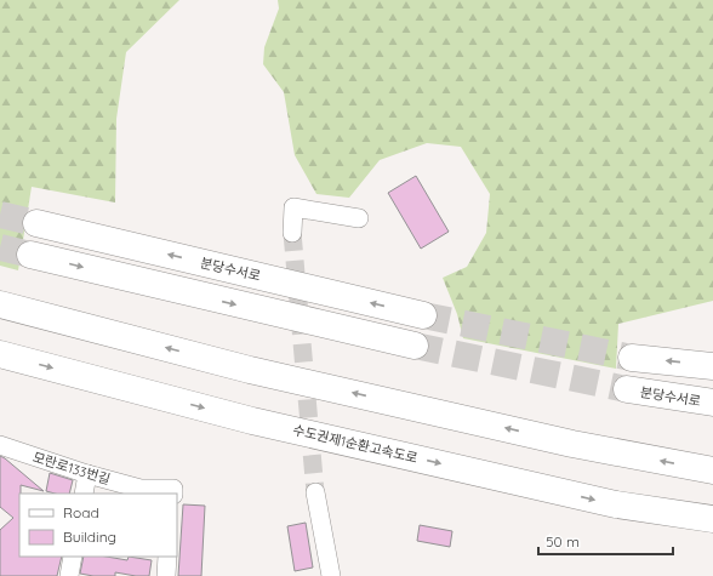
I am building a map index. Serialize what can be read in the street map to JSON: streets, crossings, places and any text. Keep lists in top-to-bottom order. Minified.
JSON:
{"streets":{"highway":["분당수서로","수도권제1순환고속도로"],"street":["모란로133번길"]},"legend":["Road","Building"],"scale_bar":"50 m"}
